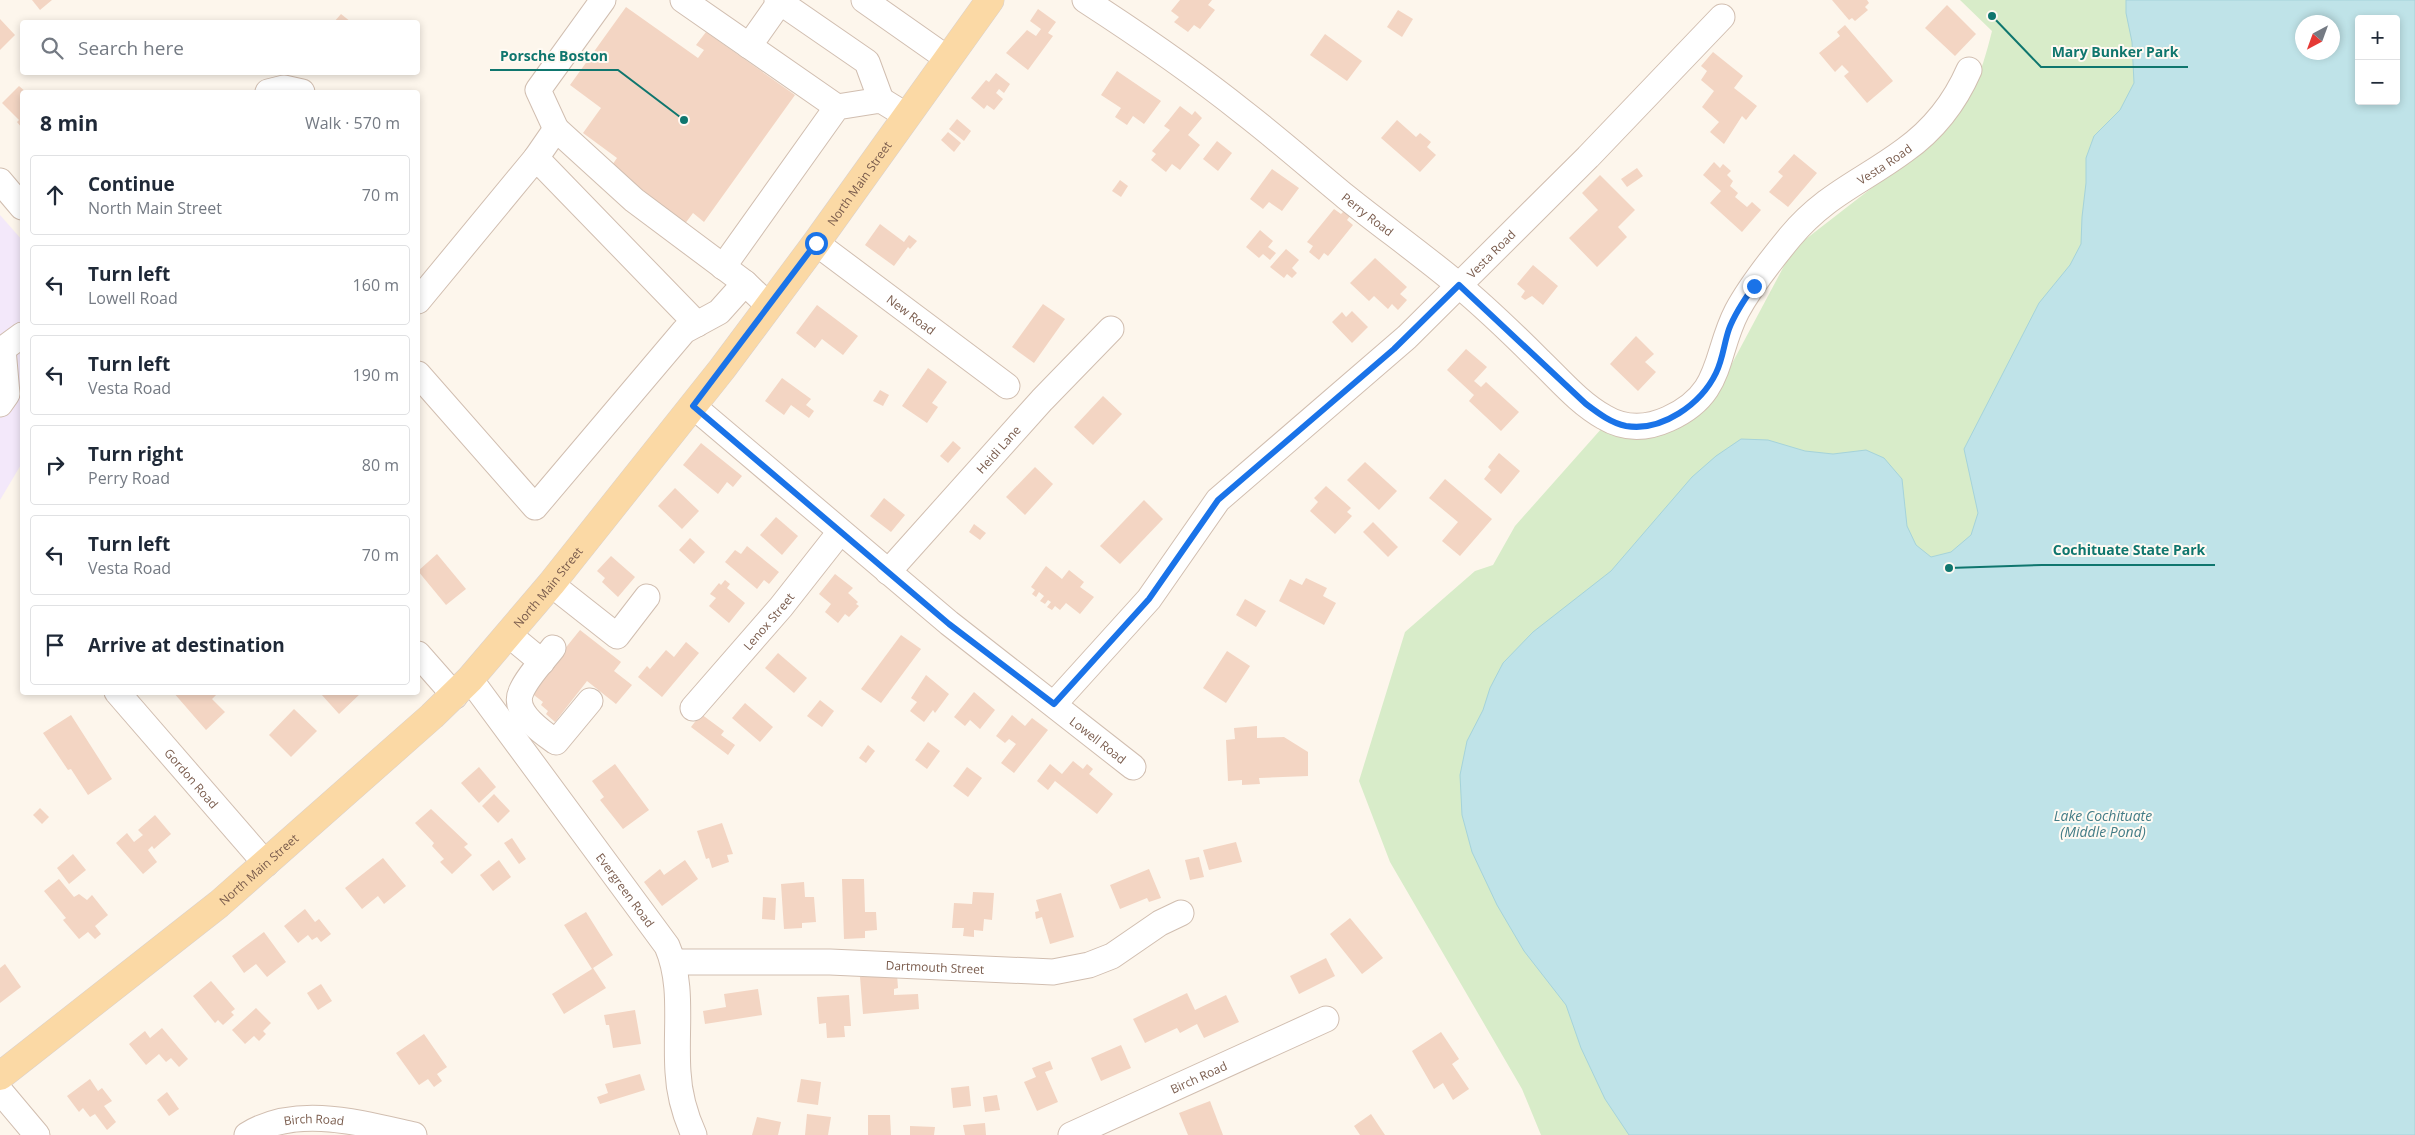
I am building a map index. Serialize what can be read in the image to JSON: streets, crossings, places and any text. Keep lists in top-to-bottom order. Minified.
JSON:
{"streets":{"main road":["North Main Street"],"street":["Vesta Road","Perry Road","New Road","Heidi Lane","Lenox Street","Lowell Road","Gordon Road","Evergreen Road","Dartmouth Street","Birch Road"]},"crossings":[["Vesta Road","Perry Road"],["Vesta Road","Lowell Road"],["North Main Street","New Road"],["North Main Street","Lowell Road"],["North Main Street","Gordon Road"],["North Main Street","Evergreen Road"],["Heidi Lane","Lowell Road"],["Lenox Street","Lowell Road"],["Evergreen Road","Dartmouth Street"]],"water":["Lake Cochituate (Middle Pond)"],"places":["Mary Bunker Park","Porsche Boston","Cochituate State Park"],"north":"bottom left","page":{"map_buttons":["+","−"],"search":"Search here","heading":["8 min","Walk · 570 m"],"list":[["Continue","North Main Street","70 m"],["Turn left","Lowell Road","160 m"],["Turn left","Vesta Road","190 m"],["Turn right","Perry Road","80 m"],["Turn left","Vesta Road","70 m"],"Arrive at destination"]}}
